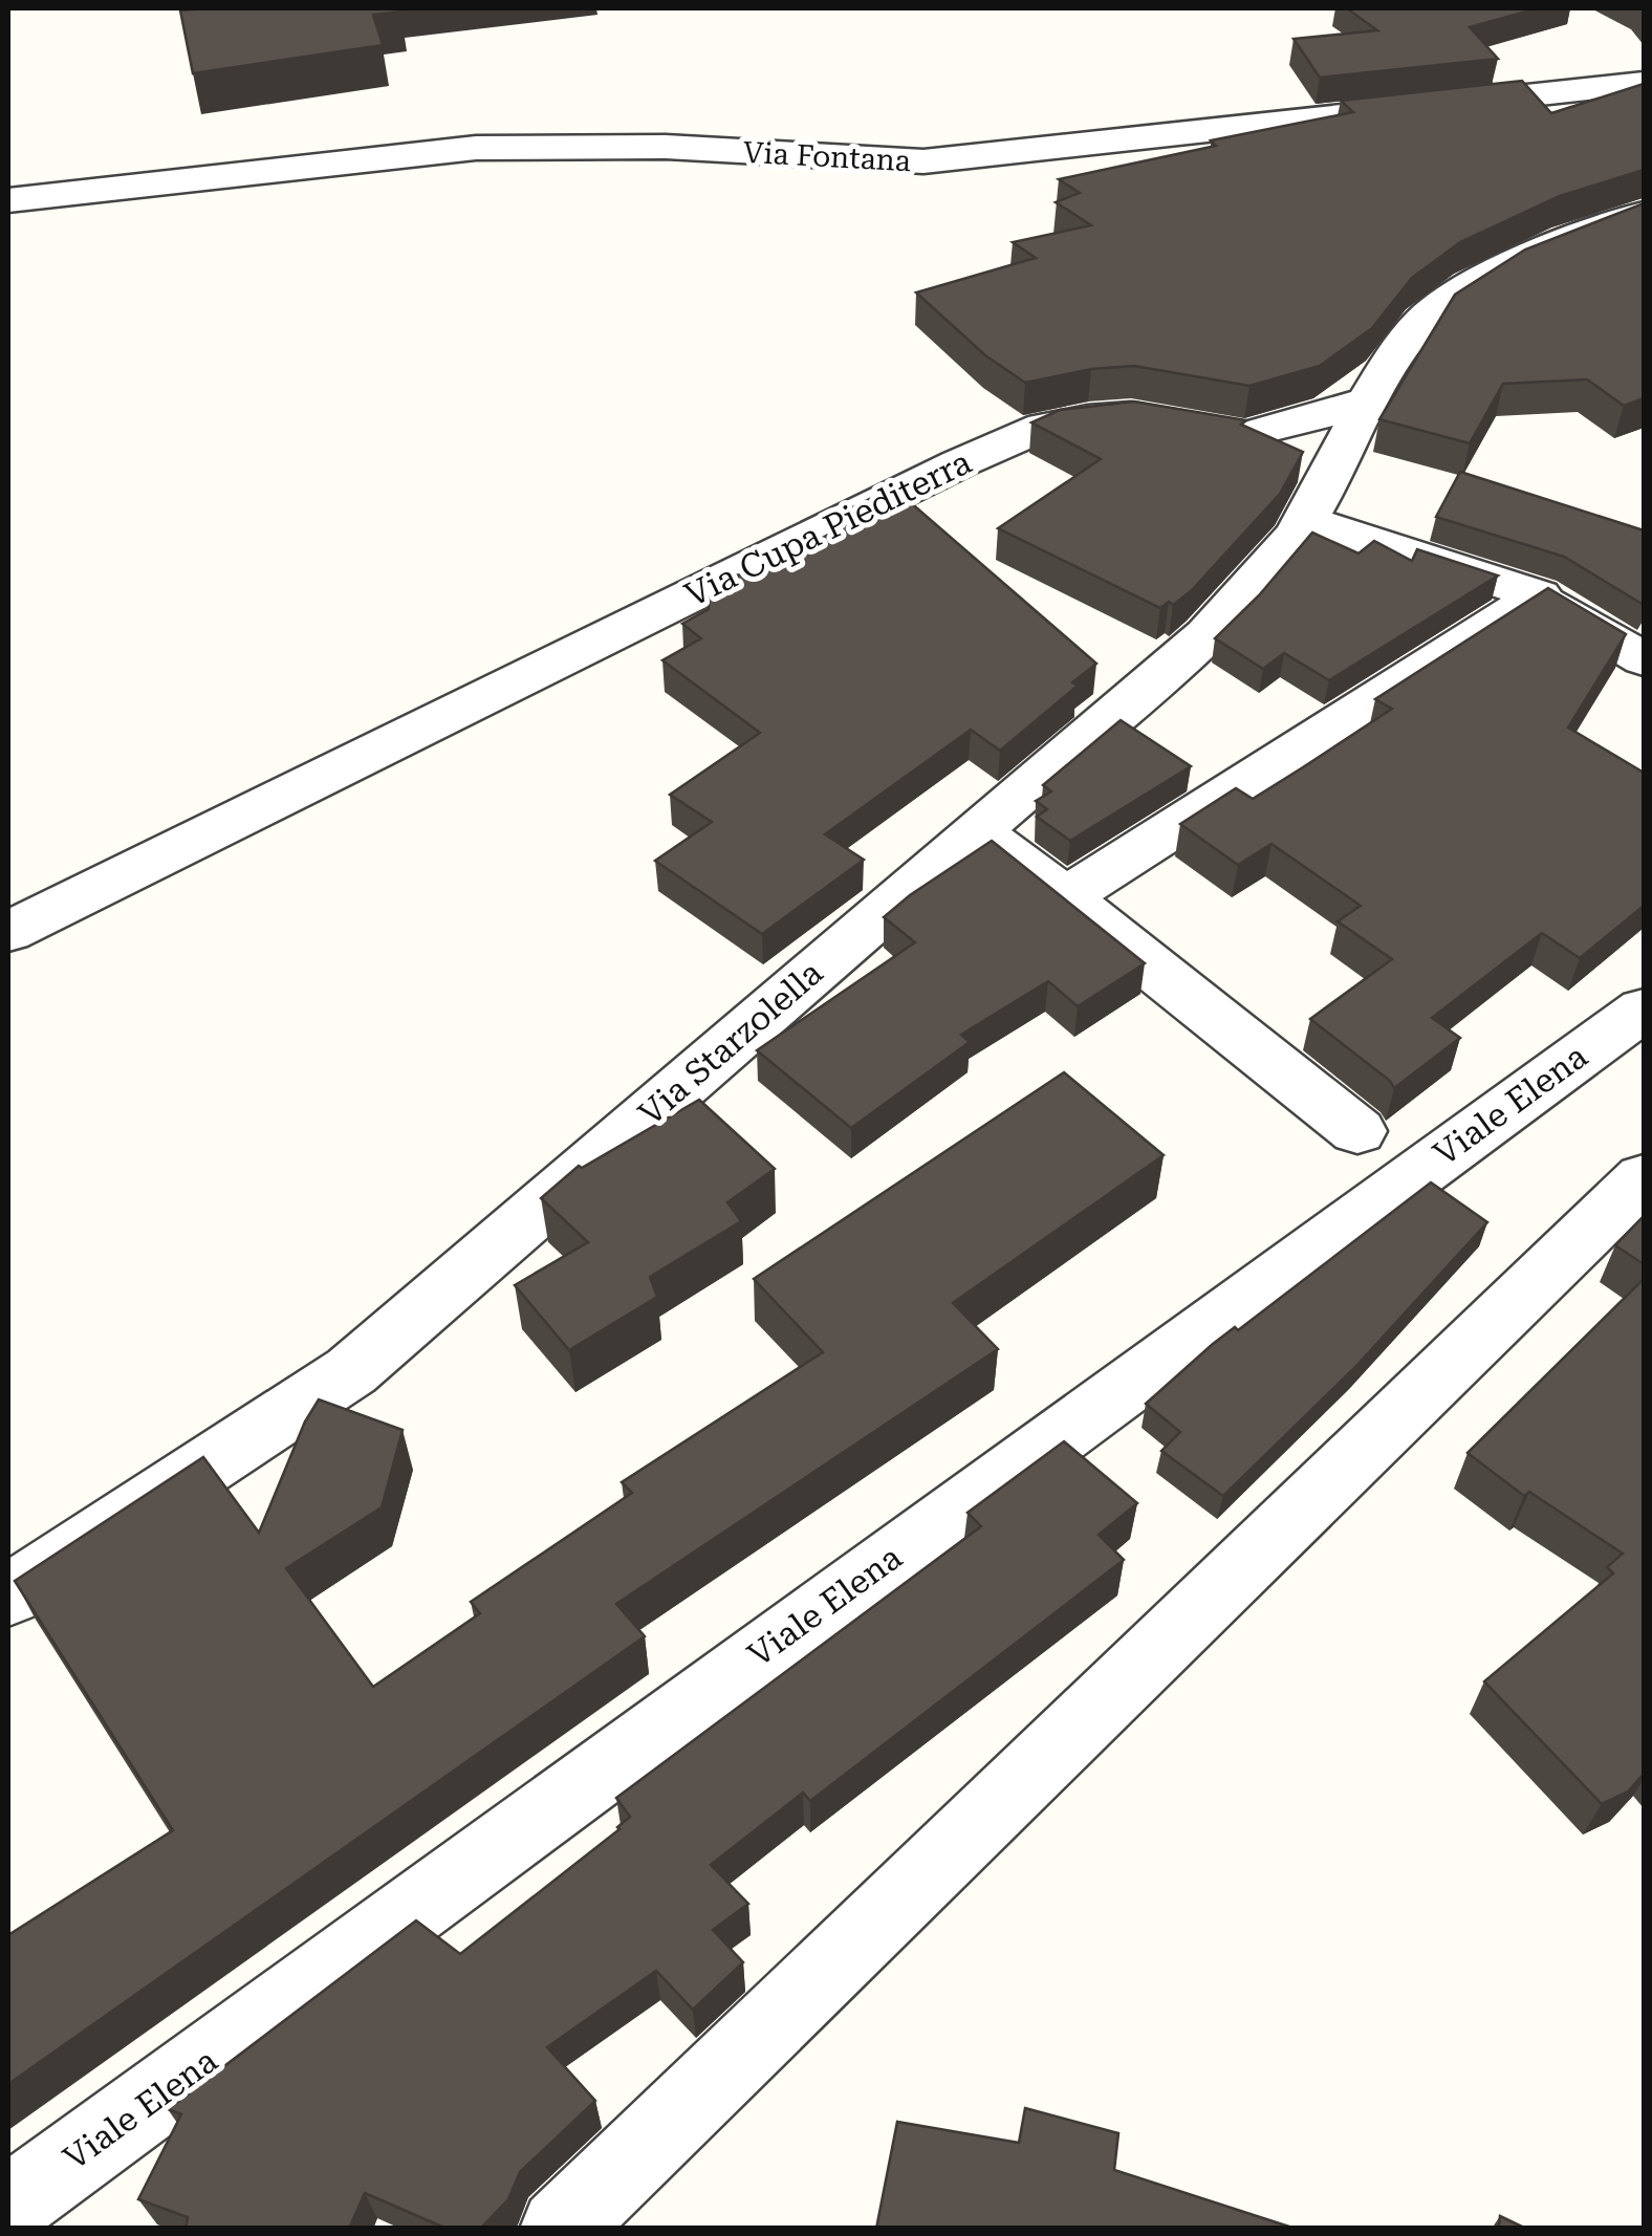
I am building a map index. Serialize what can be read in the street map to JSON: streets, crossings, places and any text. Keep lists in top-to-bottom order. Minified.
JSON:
{"streets":{"street":["Via Fontana","Via Cupa Piediterra","Via Starzolella","Viale Elena"]},"crossings":[["Via Cupa Piediterra","Via Starzolella"]]}
